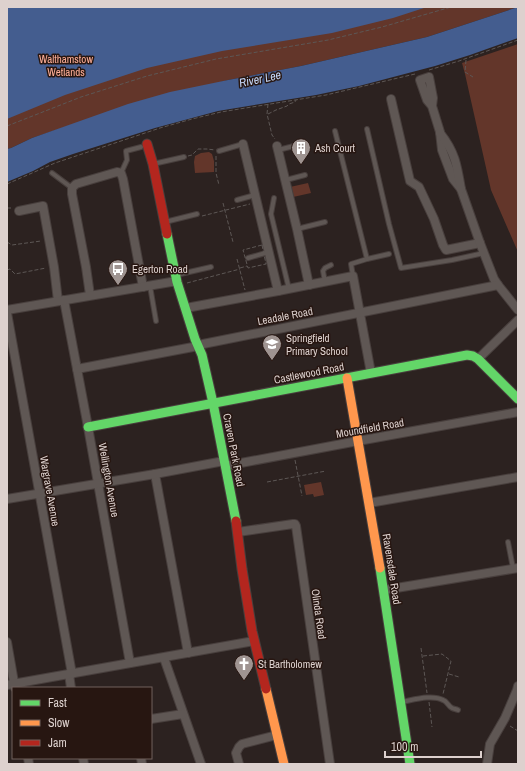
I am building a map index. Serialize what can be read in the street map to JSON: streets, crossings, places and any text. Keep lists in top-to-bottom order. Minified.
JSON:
{"streets":{"street":["Leadale Road","Castlewood Road","Moundfield Road","Craven Park Road","Wellington Avenue","Wargrave Avenue","Ravensdale Road","Olinda Road"]},"crossings":[["Leadale Road","Craven Park Road"],["Leadale Road","Wellington Avenue"],["Castlewood Road","Craven Park Road"],["Castlewood Road","Wellington Avenue"],["Castlewood Road","Ravensdale Road"],["Moundfield Road","Craven Park Road"],["Moundfield Road","Wellington Avenue"],["Moundfield Road","Wargrave Avenue"],["Moundfield Road","Ravensdale Road"],["Craven Park Road","Olinda Road"]],"water":["River Lee"],"parks":["Walthamstow Wetlands"],"places":{"building":["Ash Court"],"bus stop":["Egerton Road"],"school or university":["Springfield Primary School"],"church":["St Bartholomew"]},"legend":["Fast","Slow","Jam"],"scale_bar":"100 m"}
